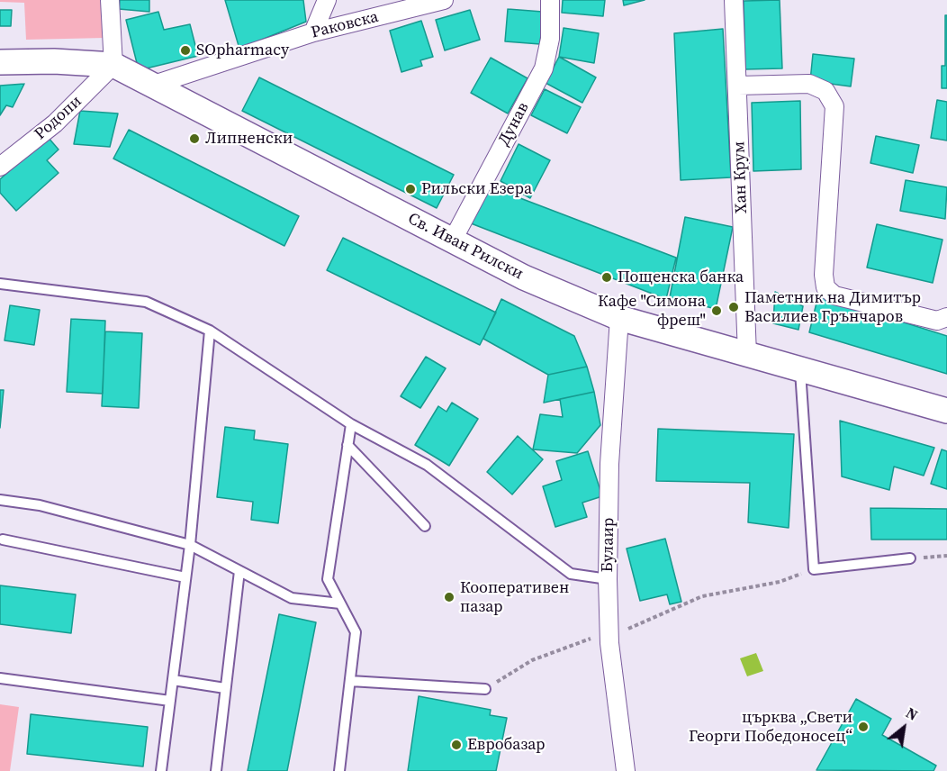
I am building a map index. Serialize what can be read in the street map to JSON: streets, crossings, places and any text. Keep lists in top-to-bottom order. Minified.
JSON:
{"streets":{"street":["Раковска","Родопи","Дунав","Хан Крум","Св. Иван Рилски","Булаир"]},"crossings":[["Раковска","Св. Иван Рилски"],["Родопи","Св. Иван Рилски"],["Дунав","Св. Иван Рилски"],["Хан Крум","Св. Иван Рилски"],["Св. Иван Рилски","Булаир"]],"places":["SOpharmacy","Липненски","Рильски Езера","Пощенска банка","Паметник на Димитър Василиев Грънчаров","Кафе \"Симона фреш\"","Кооперативен пазар","църква „Свети Георги Победоносец“","Евробазар"],"north":"top right"}
